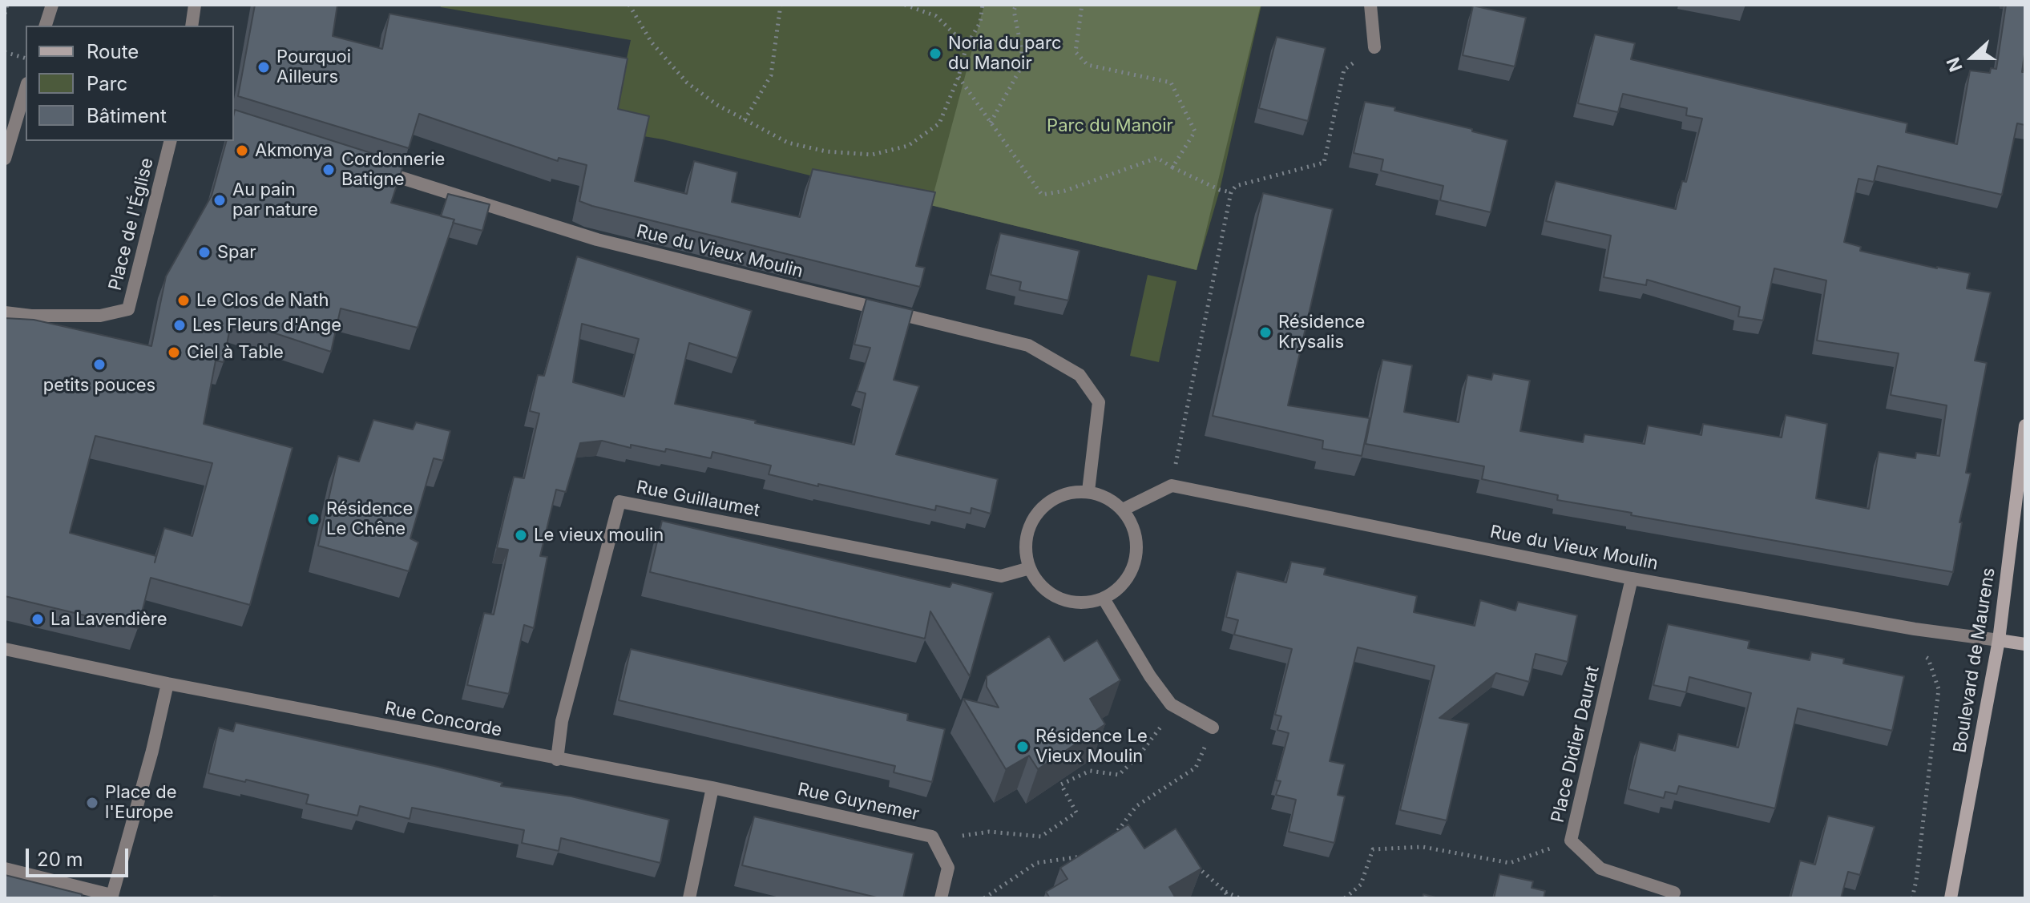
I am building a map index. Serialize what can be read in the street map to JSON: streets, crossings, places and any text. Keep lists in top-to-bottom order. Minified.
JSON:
{"streets":{"street":["Place de l'Église","Rue du Vieux Moulin","Rue Guillaumet","Boulevard de Maurens","Rue Concorde","Place Didier Daurat","Rue Guynemer"]},"crossings":[["Rue du Vieux Moulin","Rue Guillaumet"],["Rue du Vieux Moulin","Boulevard de Maurens"],["Rue du Vieux Moulin","Place Didier Daurat"],["Rue Guillaumet","Rue Concorde"],["Rue Concorde","Rue Guynemer"]],"parks":["Parc du Manoir"],"places":["Noria du parc du Manoir","Pourquoi Ailleurs","Akmonya","Cordonnerie Batigne","Au pain par nature","Spar","Le Clos de Nath","Les Fleurs d'Ange","Résidence Krysalis","Ciel à Table","petits pouces","Résidence Le Chêne","Le vieux moulin","La Lavendière","Résidence Le Vieux Moulin","Place de l'Europe"],"legend":["Route","Parc","Bâtiment"],"scale_bar":"20 m","north":"left"}
